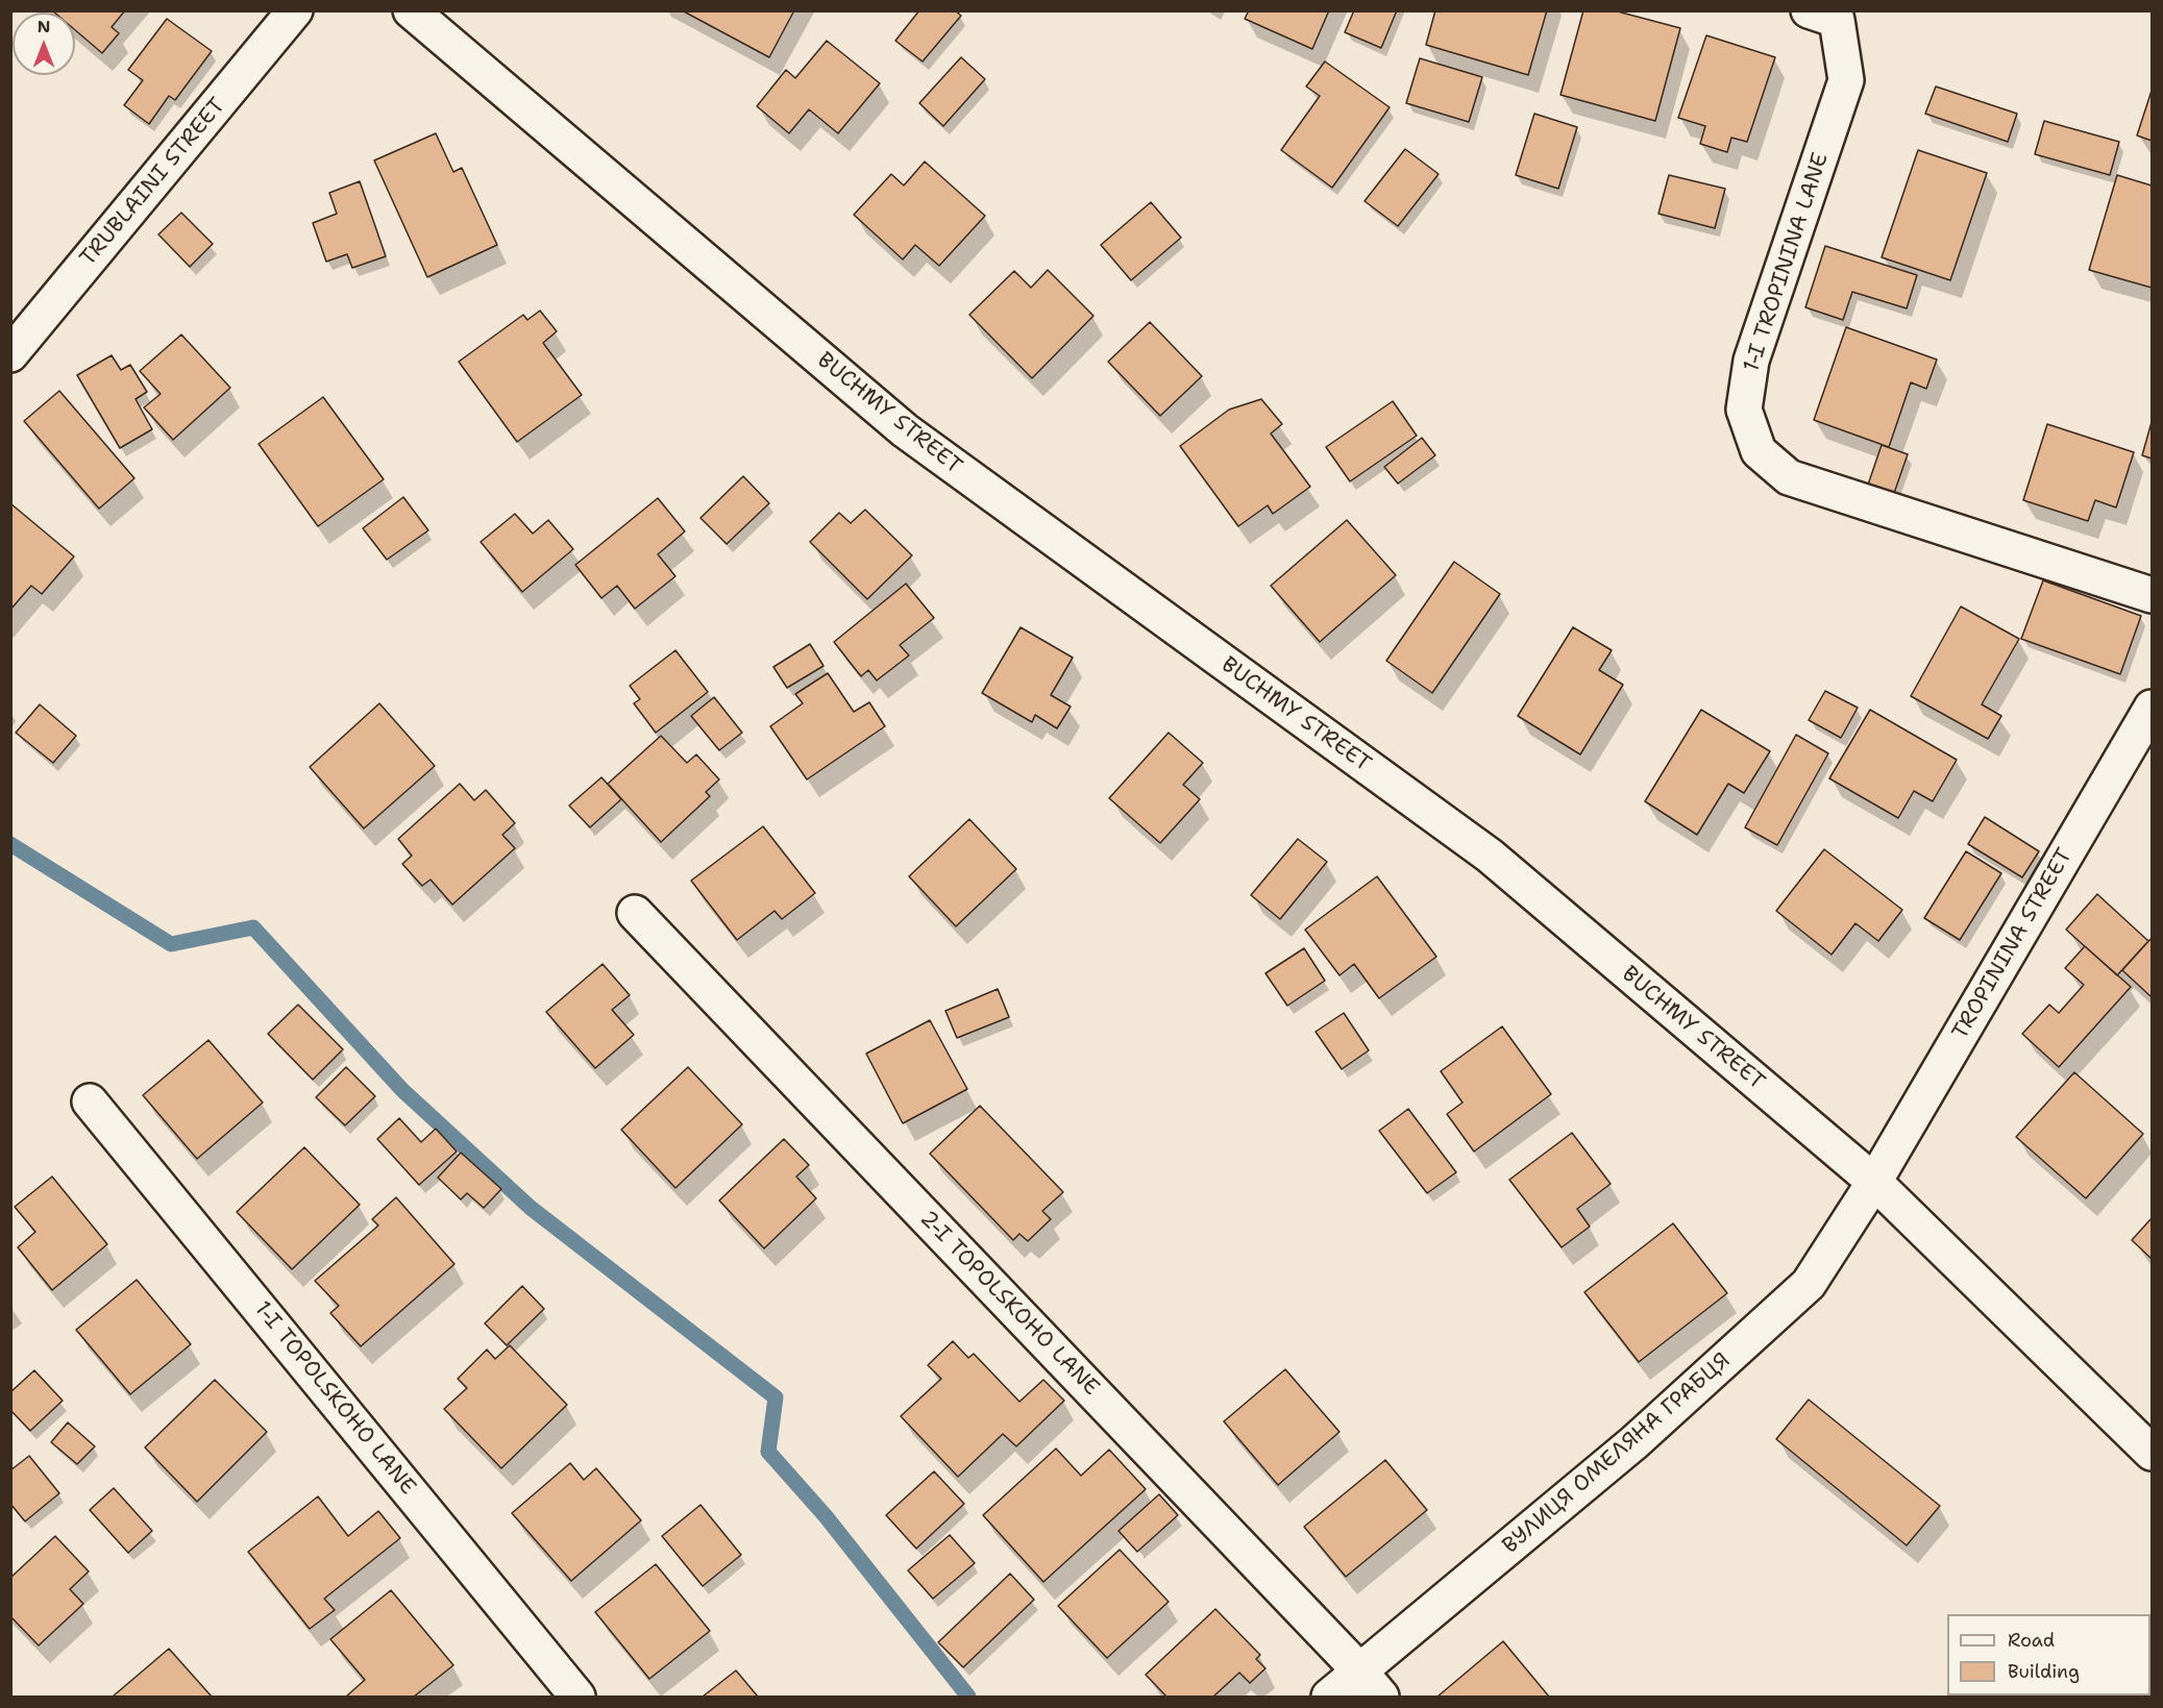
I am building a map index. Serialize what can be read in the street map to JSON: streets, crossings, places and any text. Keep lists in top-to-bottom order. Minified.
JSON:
{"streets":{"street":["TRUBLAINI STREET","1-I TROPININA LANE","BUCHMY STREET","TROPININA STREET","2-I TOPOLSKOHO LANE","1-I TOPOLSKOHO LANE","ВУЛИЦЯ ОМЕЛЯНА ГРАБЦЯ"]},"crossings":[["BUCHMY STREET","TROPININA STREET"],["BUCHMY STREET","ВУЛИЦЯ ОМЕЛЯНА ГРАБЦЯ"],["TROPININA STREET","ВУЛИЦЯ ОМЕЛЯНА ГРАБЦЯ"],["2-I TOPOLSKOHO LANE","ВУЛИЦЯ ОМЕЛЯНА ГРАБЦЯ"]],"legend":["Road","Building"],"north":"top"}
